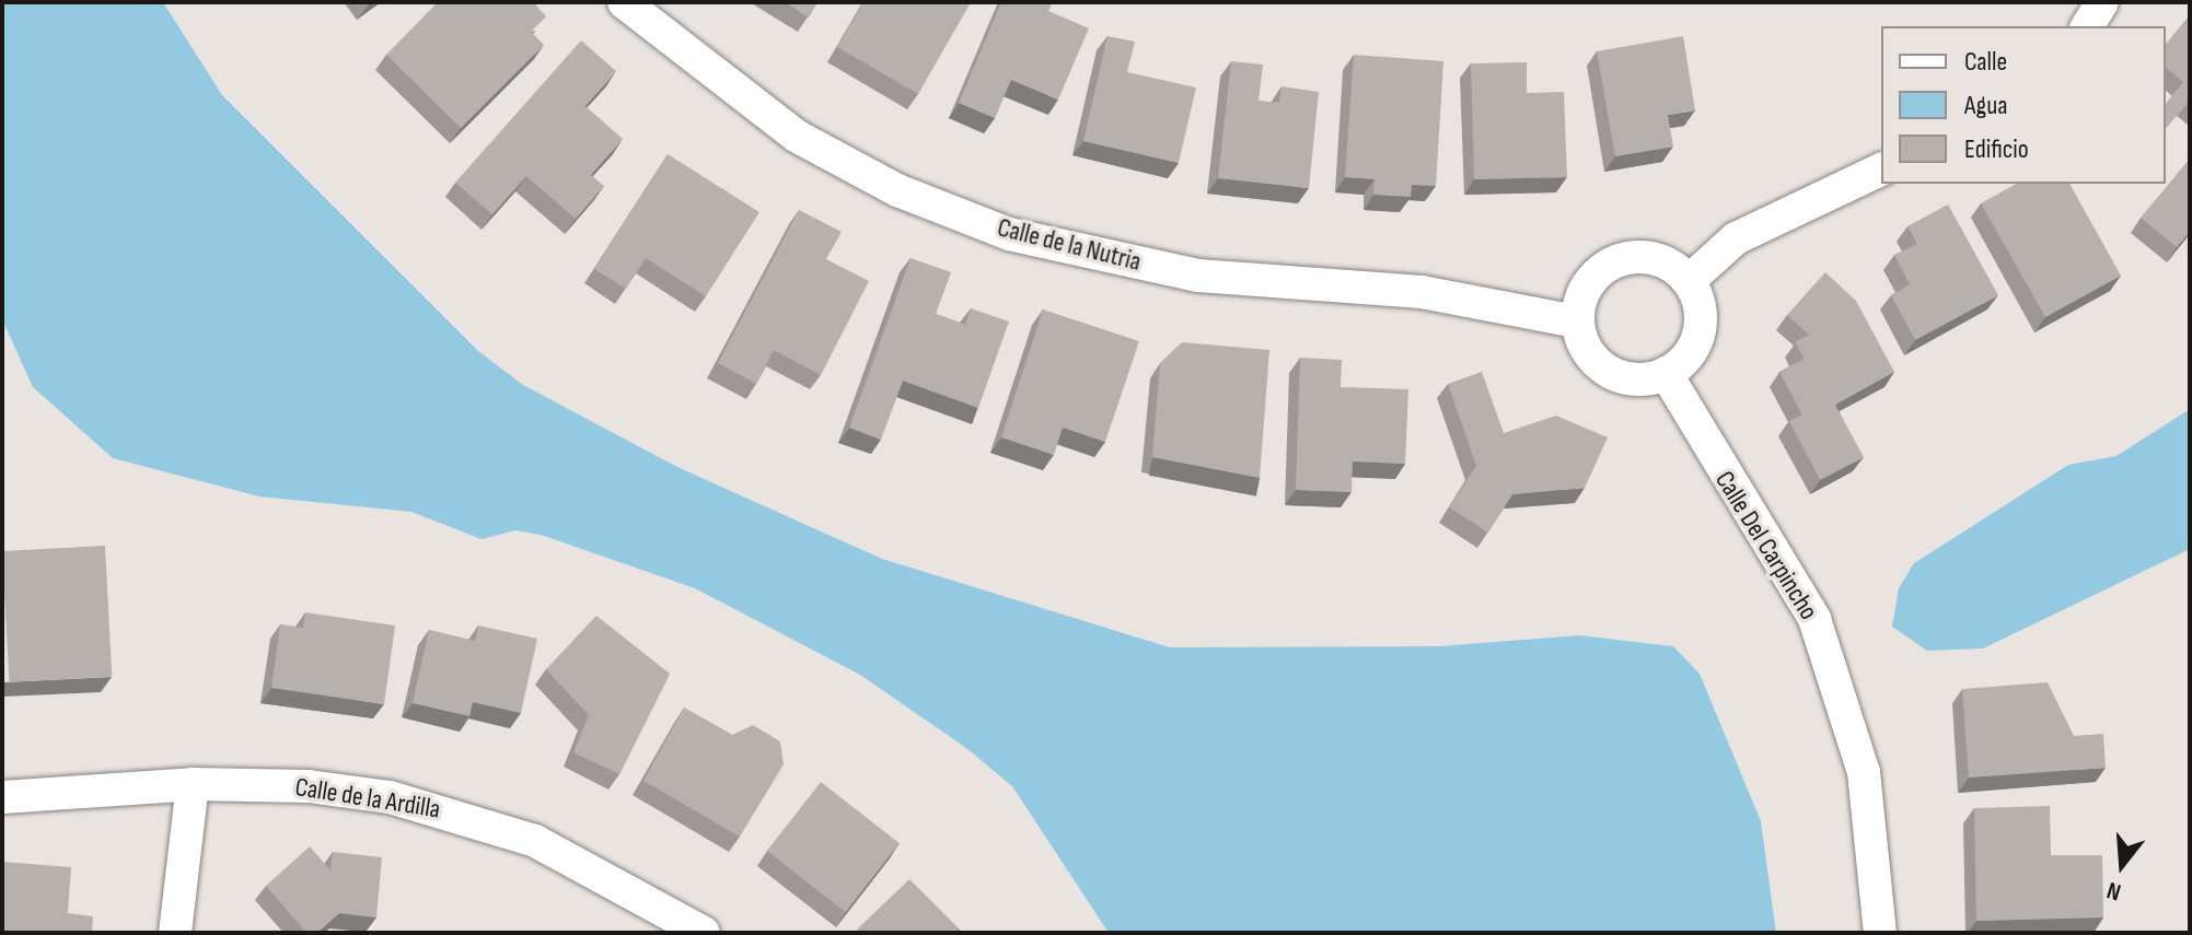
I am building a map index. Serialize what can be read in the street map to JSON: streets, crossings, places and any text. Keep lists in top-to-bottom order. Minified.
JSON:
{"streets":{"street":["Calle de la Nutria","Calle Del Carpincho","Calle de la Ardilla"]},"crossings":[["Calle de la Nutria","Calle Del Carpincho"]],"legend":["Calle","Agua","Edificio"],"north":"bottom"}
